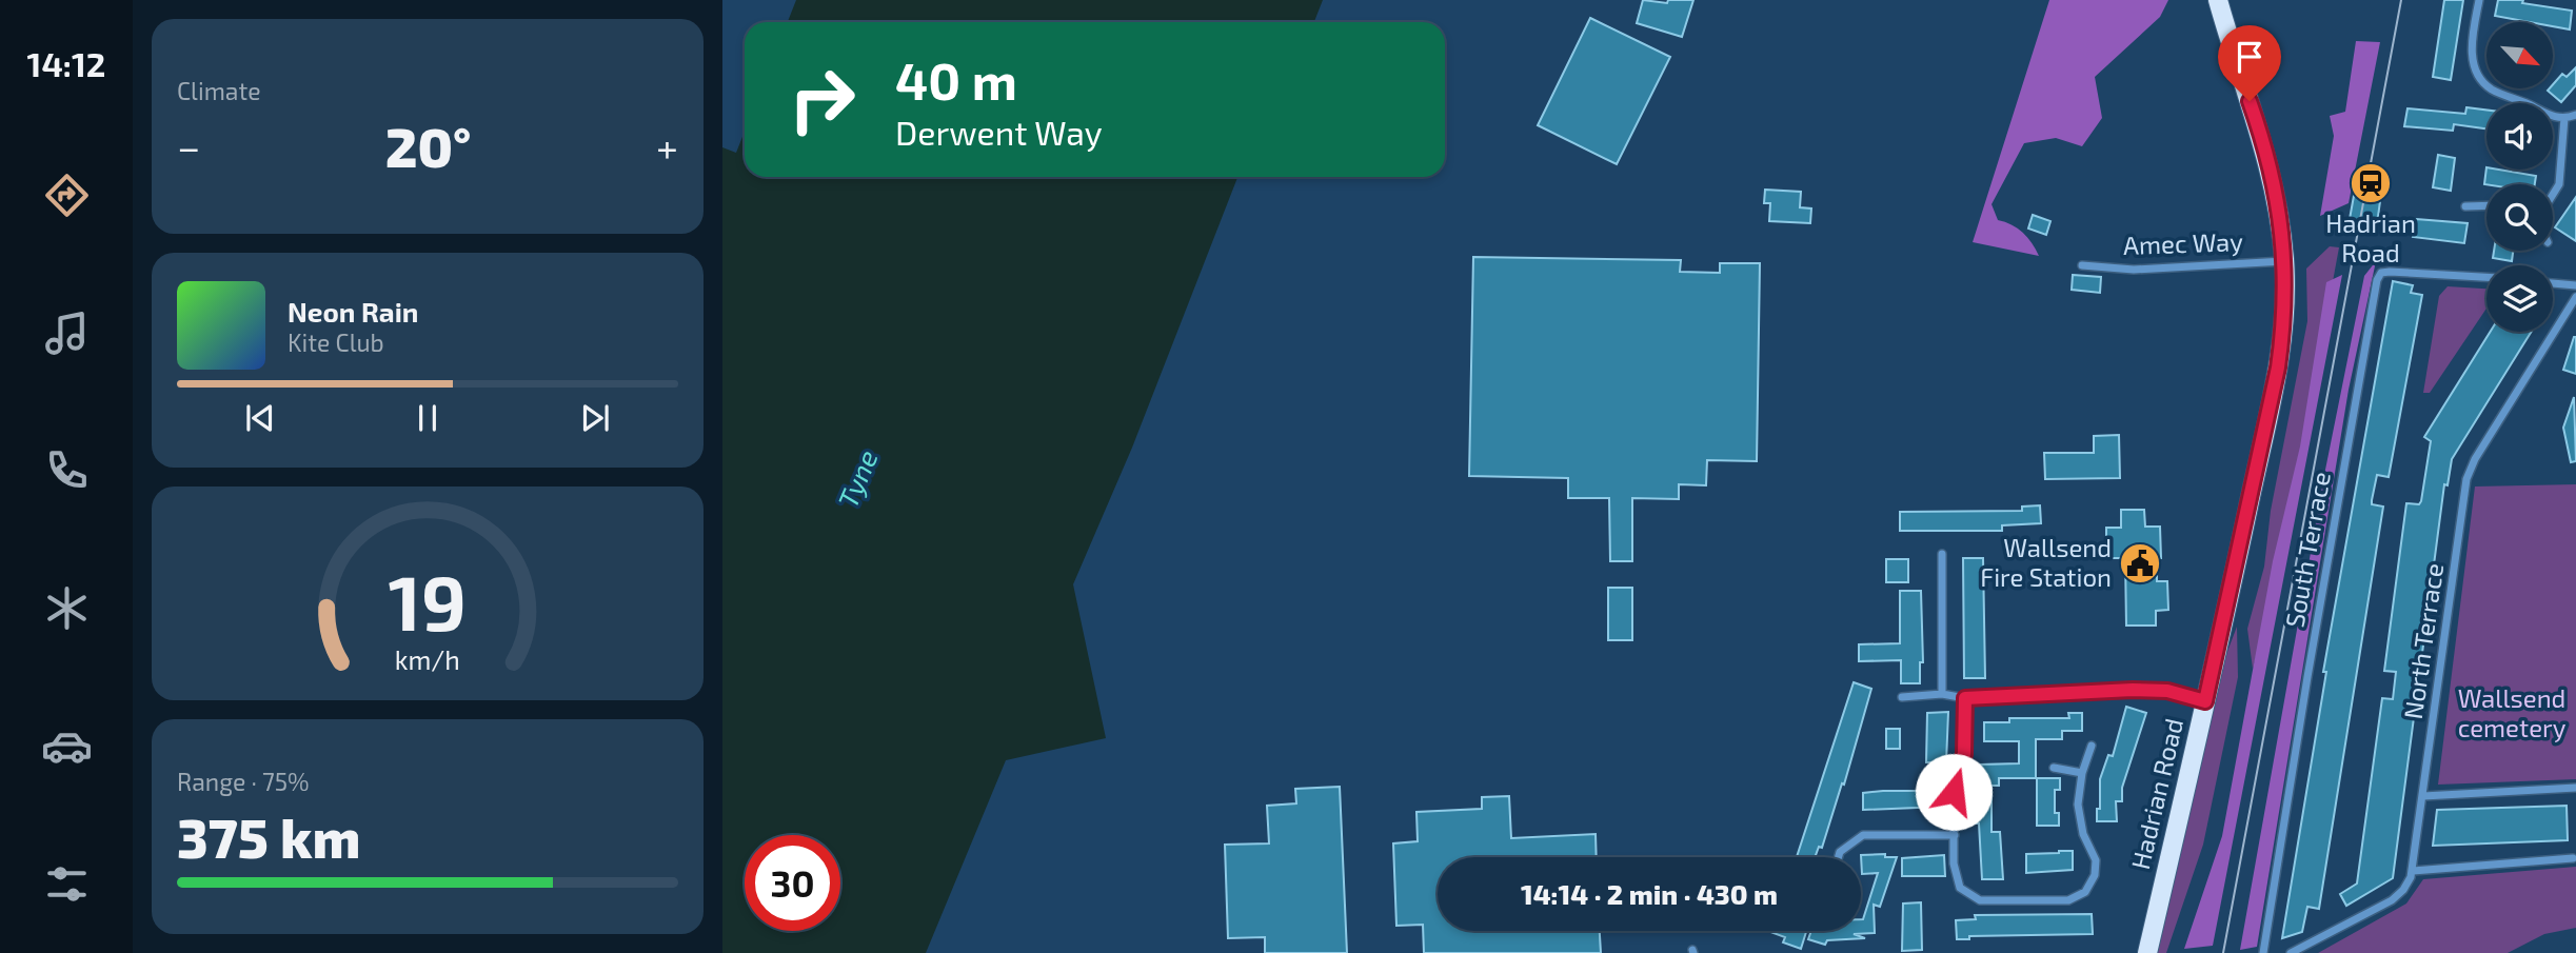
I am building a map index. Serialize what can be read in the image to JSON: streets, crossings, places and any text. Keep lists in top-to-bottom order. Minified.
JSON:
{"streets":{"main road":["Hadrian Road"],"street":["Amec Way","South Terrace","North Terrace"]},"crossings":[["Amec Way","Hadrian Road"]],"water":["Tyne"],"parks":["Wallsend cemetery"],"places":{"station":["Hadrian Road"],"public building":["Wallsend Fire Station"]},"north":"bottom right","page":{"tabs":"14:12","tile":["Climate",["Range · 75%","375 km"]],"turn":["40 m","Derwent Way"],"heat":["−","20°","+"],"song":["Neon Rain","Kite Club"],"limit":"30","trip":"14:14 · 2 min · 430 m","gauge":["19","km/h"]}}
